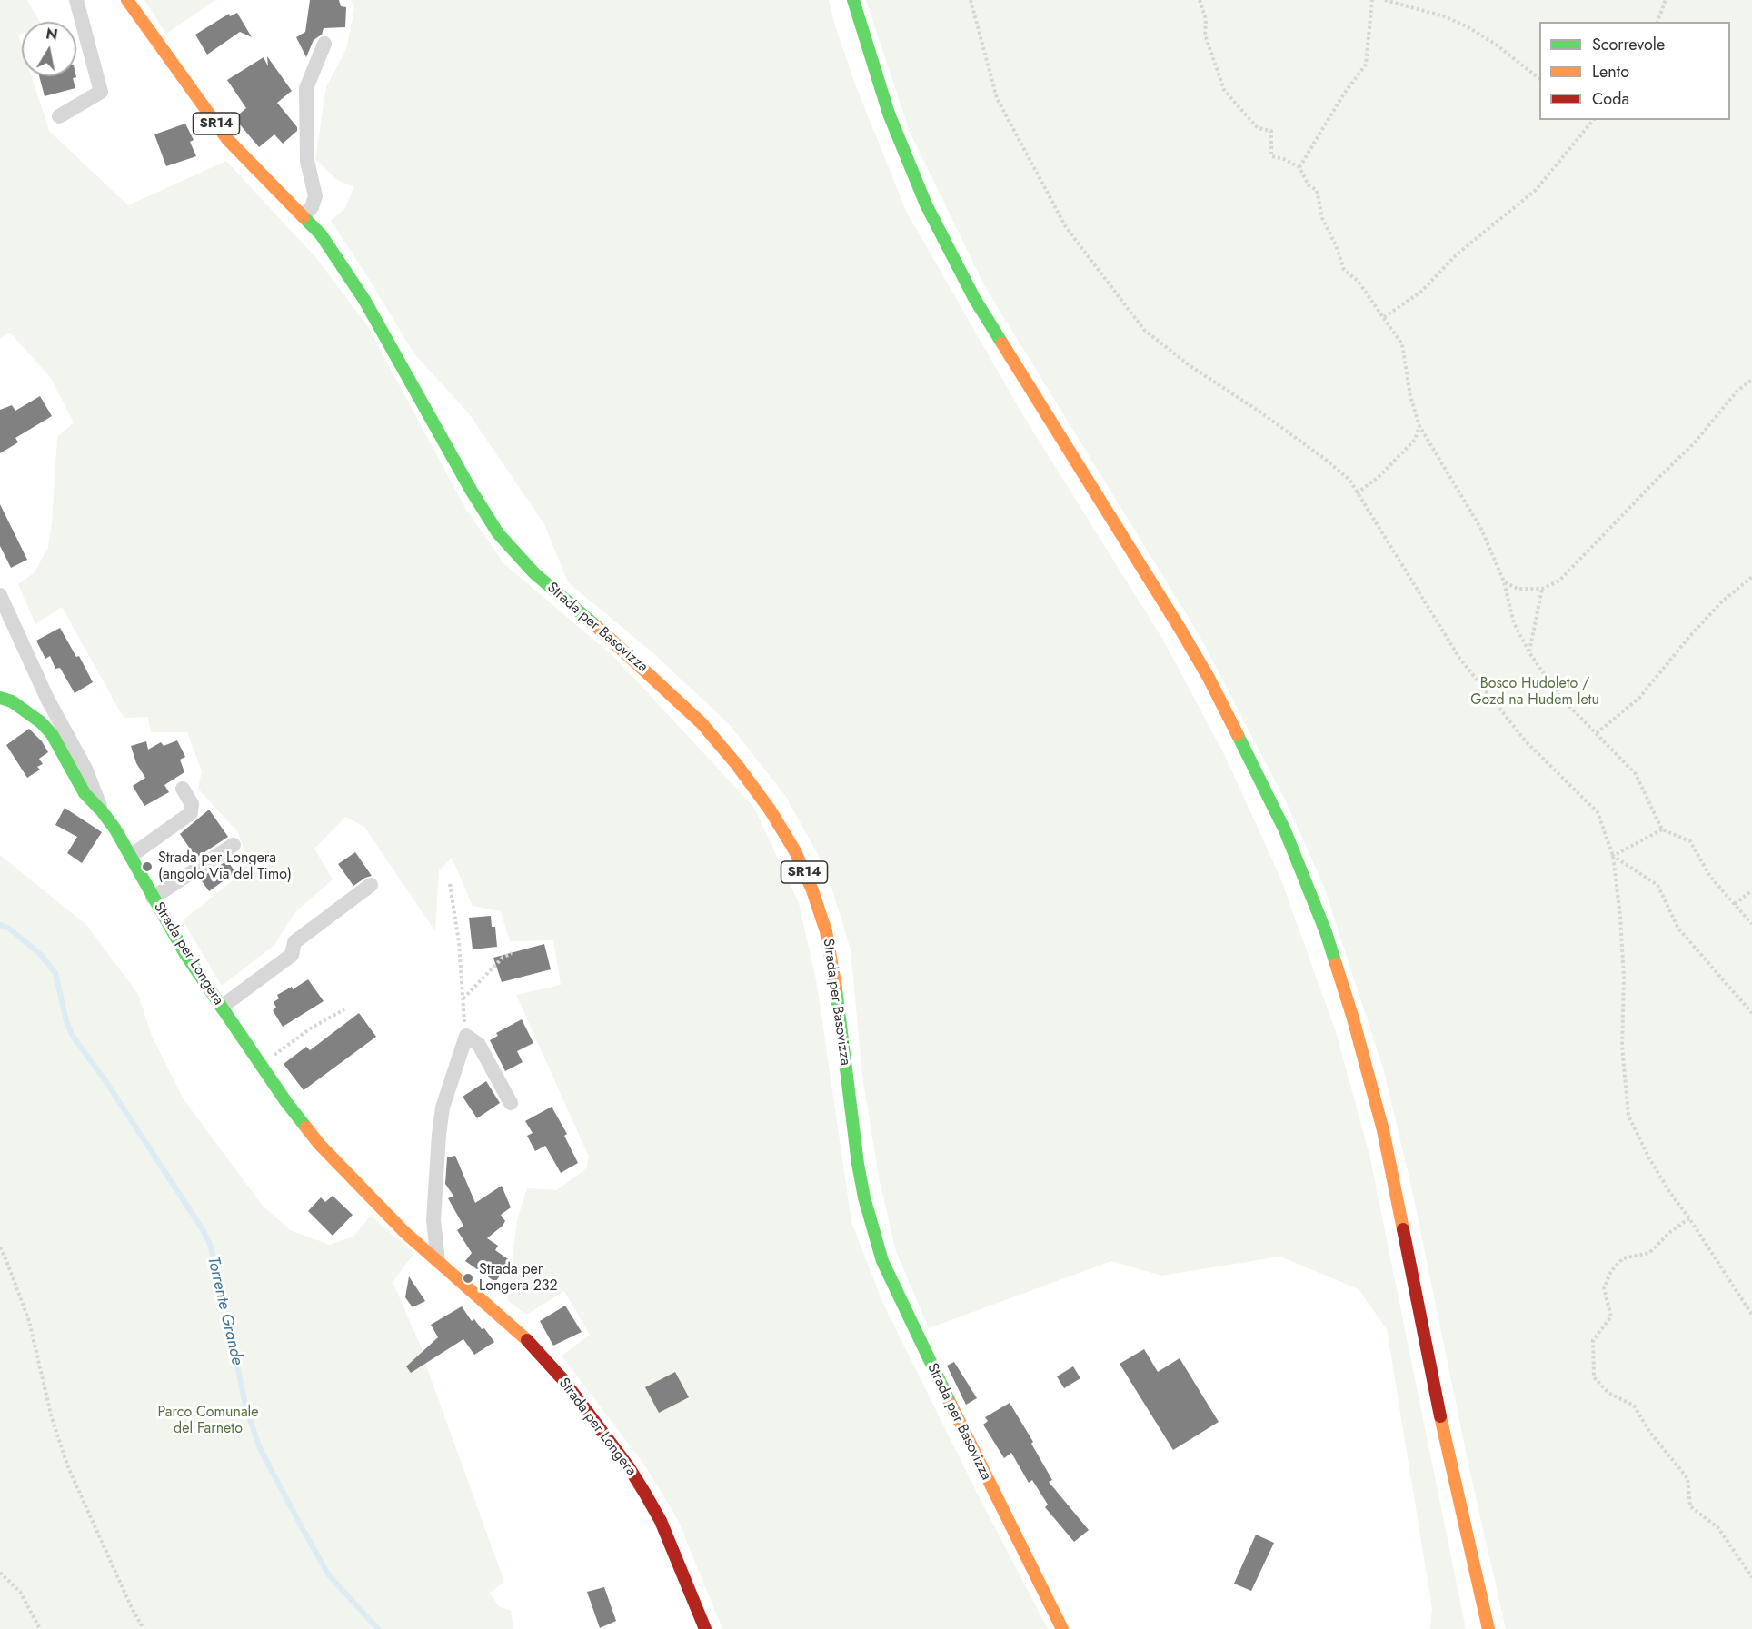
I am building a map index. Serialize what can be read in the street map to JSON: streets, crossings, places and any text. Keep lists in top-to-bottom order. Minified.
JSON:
{"streets":{"main road":["SR14","Strada per Basovizza","Strada per Longera"]},"water":["Torrente Grande"],"parks":["Bosco Hudoleto / Gozd na Hudem letu","Parco Comunale del Farneto"],"places":["Strada per Longera (angolo Via del Timo)","Strada per Longera 232"],"legend":["Scorrevole","Lento","Coda"],"north":"top"}
